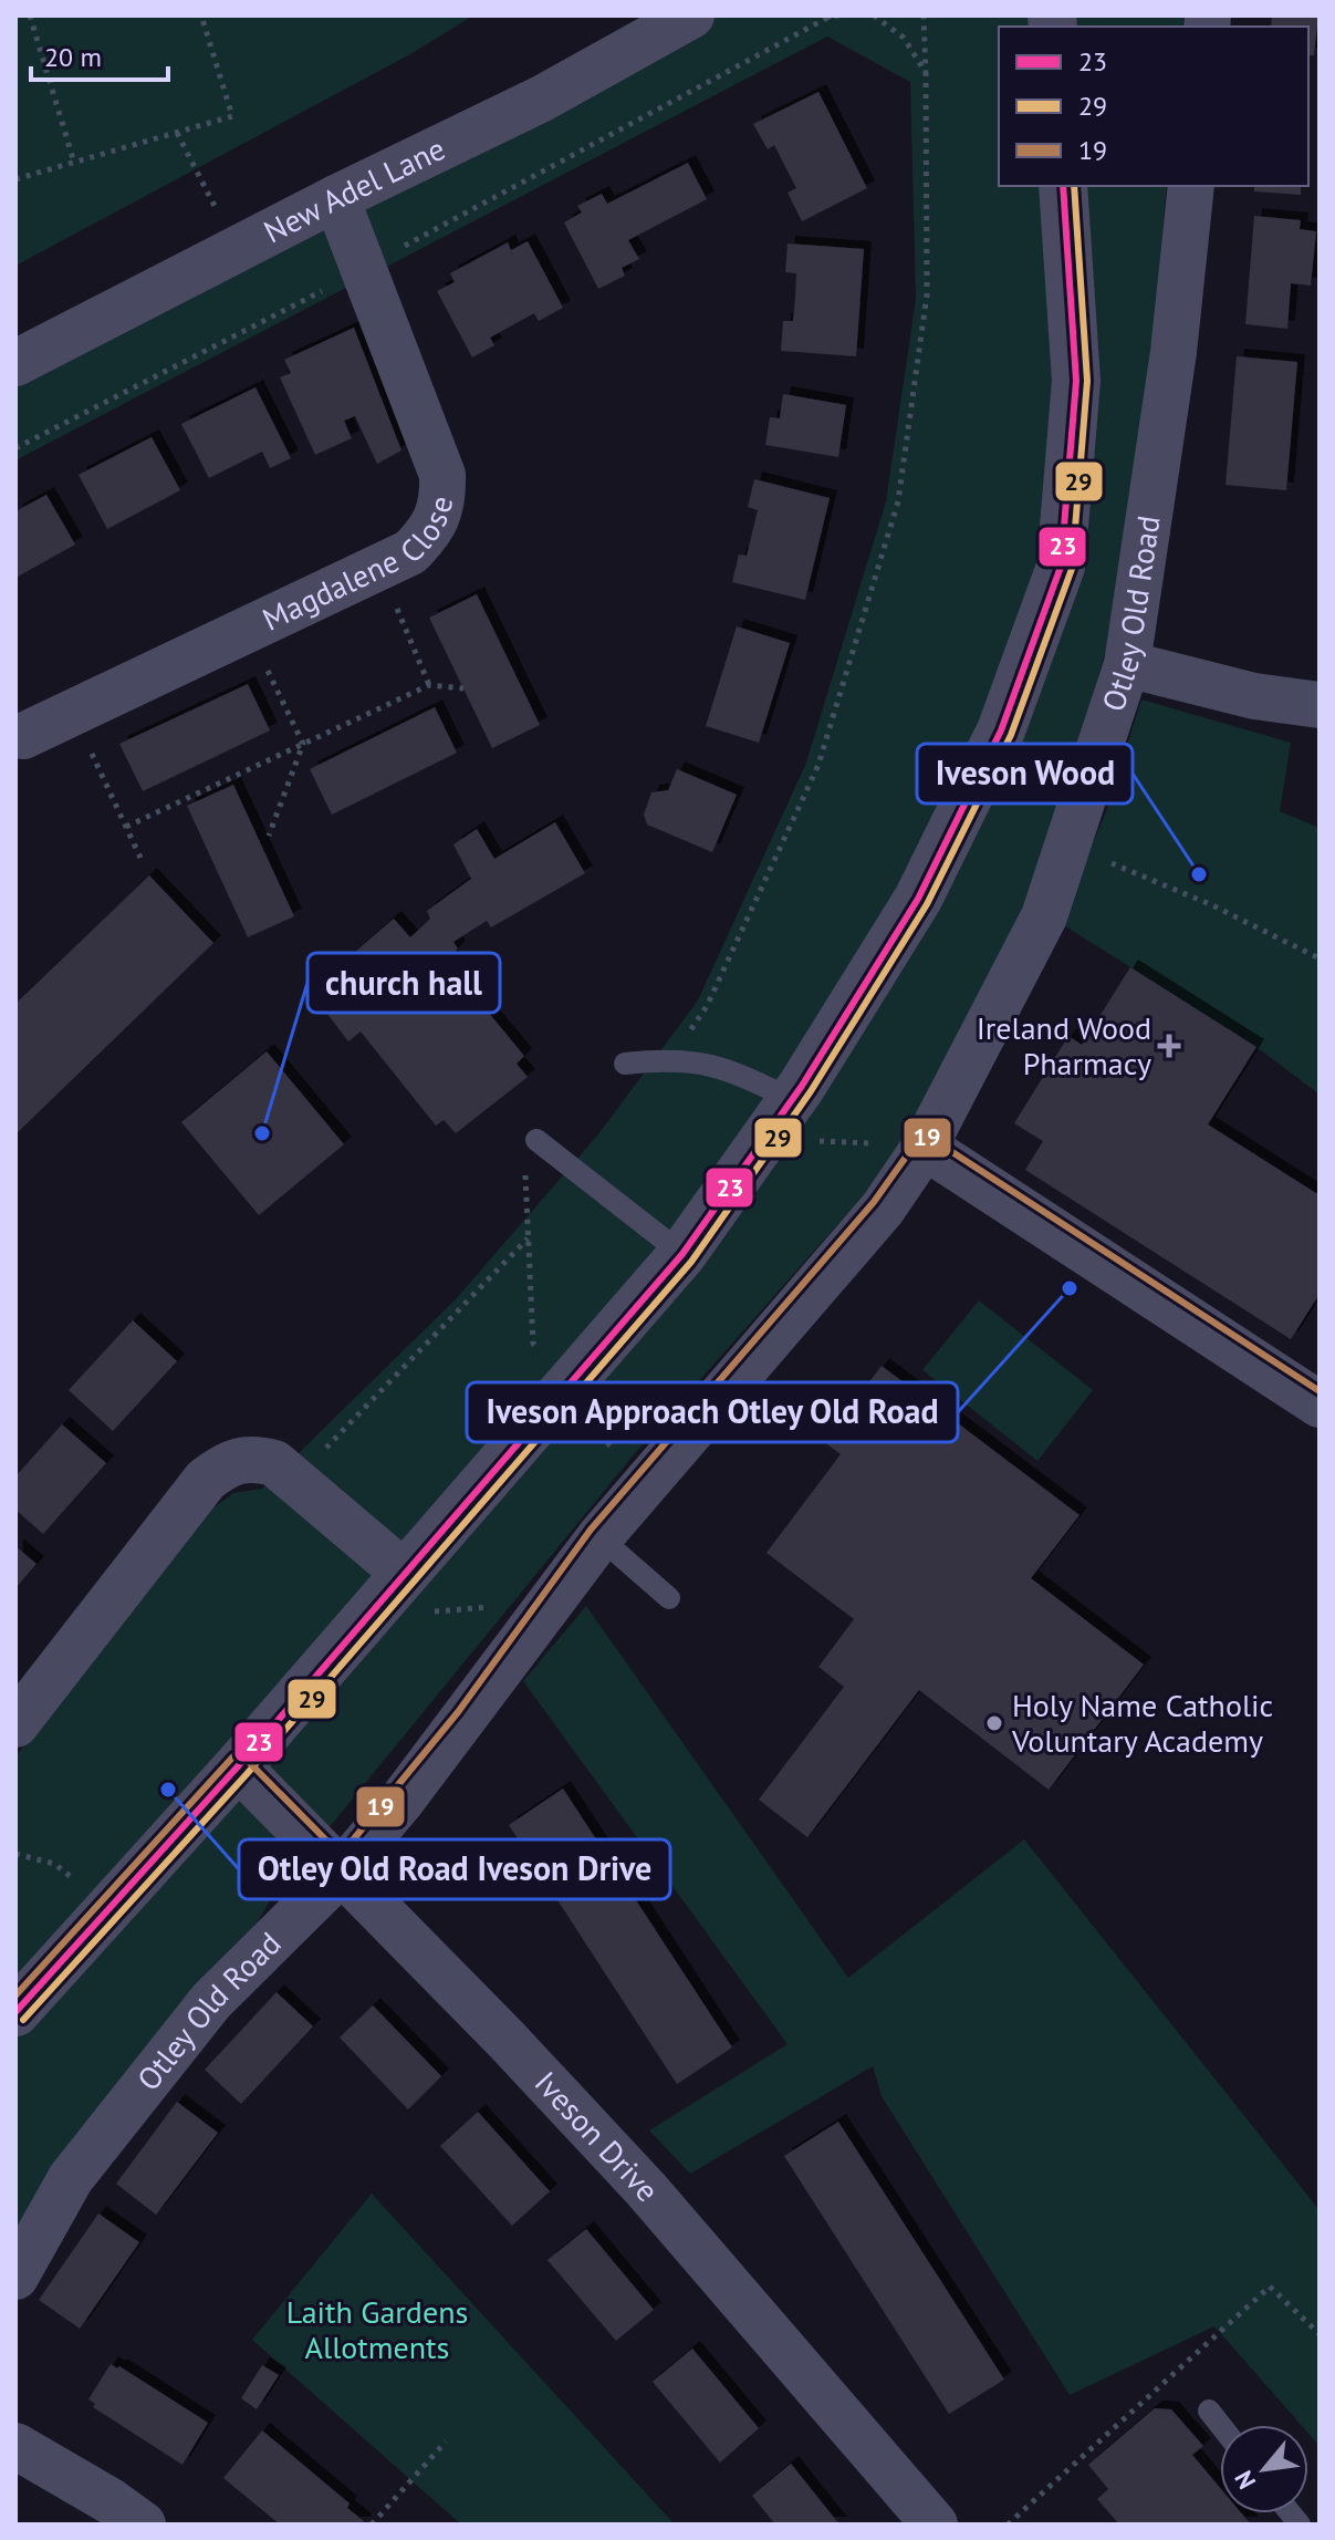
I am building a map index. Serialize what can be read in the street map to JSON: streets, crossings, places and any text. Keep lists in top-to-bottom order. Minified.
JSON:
{"streets":{"street":["New Adel Lane","Magdalene Close","Otley Old Road","Iveson Drive"]},"crossings":[["New Adel Lane","Magdalene Close"],["Otley Old Road","Iveson Drive"]],"parks":["Laith Gardens Allotments"],"places":{"other":["Iveson Wood","church hall","Iveson Approach Otley Old Road","Holy Name Catholic Voluntary Academy","Otley Old Road Iveson Drive"],"health":["Ireland Wood Pharmacy"]},"lines":["transit line 23","transit line 29","transit line 19"],"legend":["23","29","19"],"scale_bar":"20 m","north":"bottom left"}
